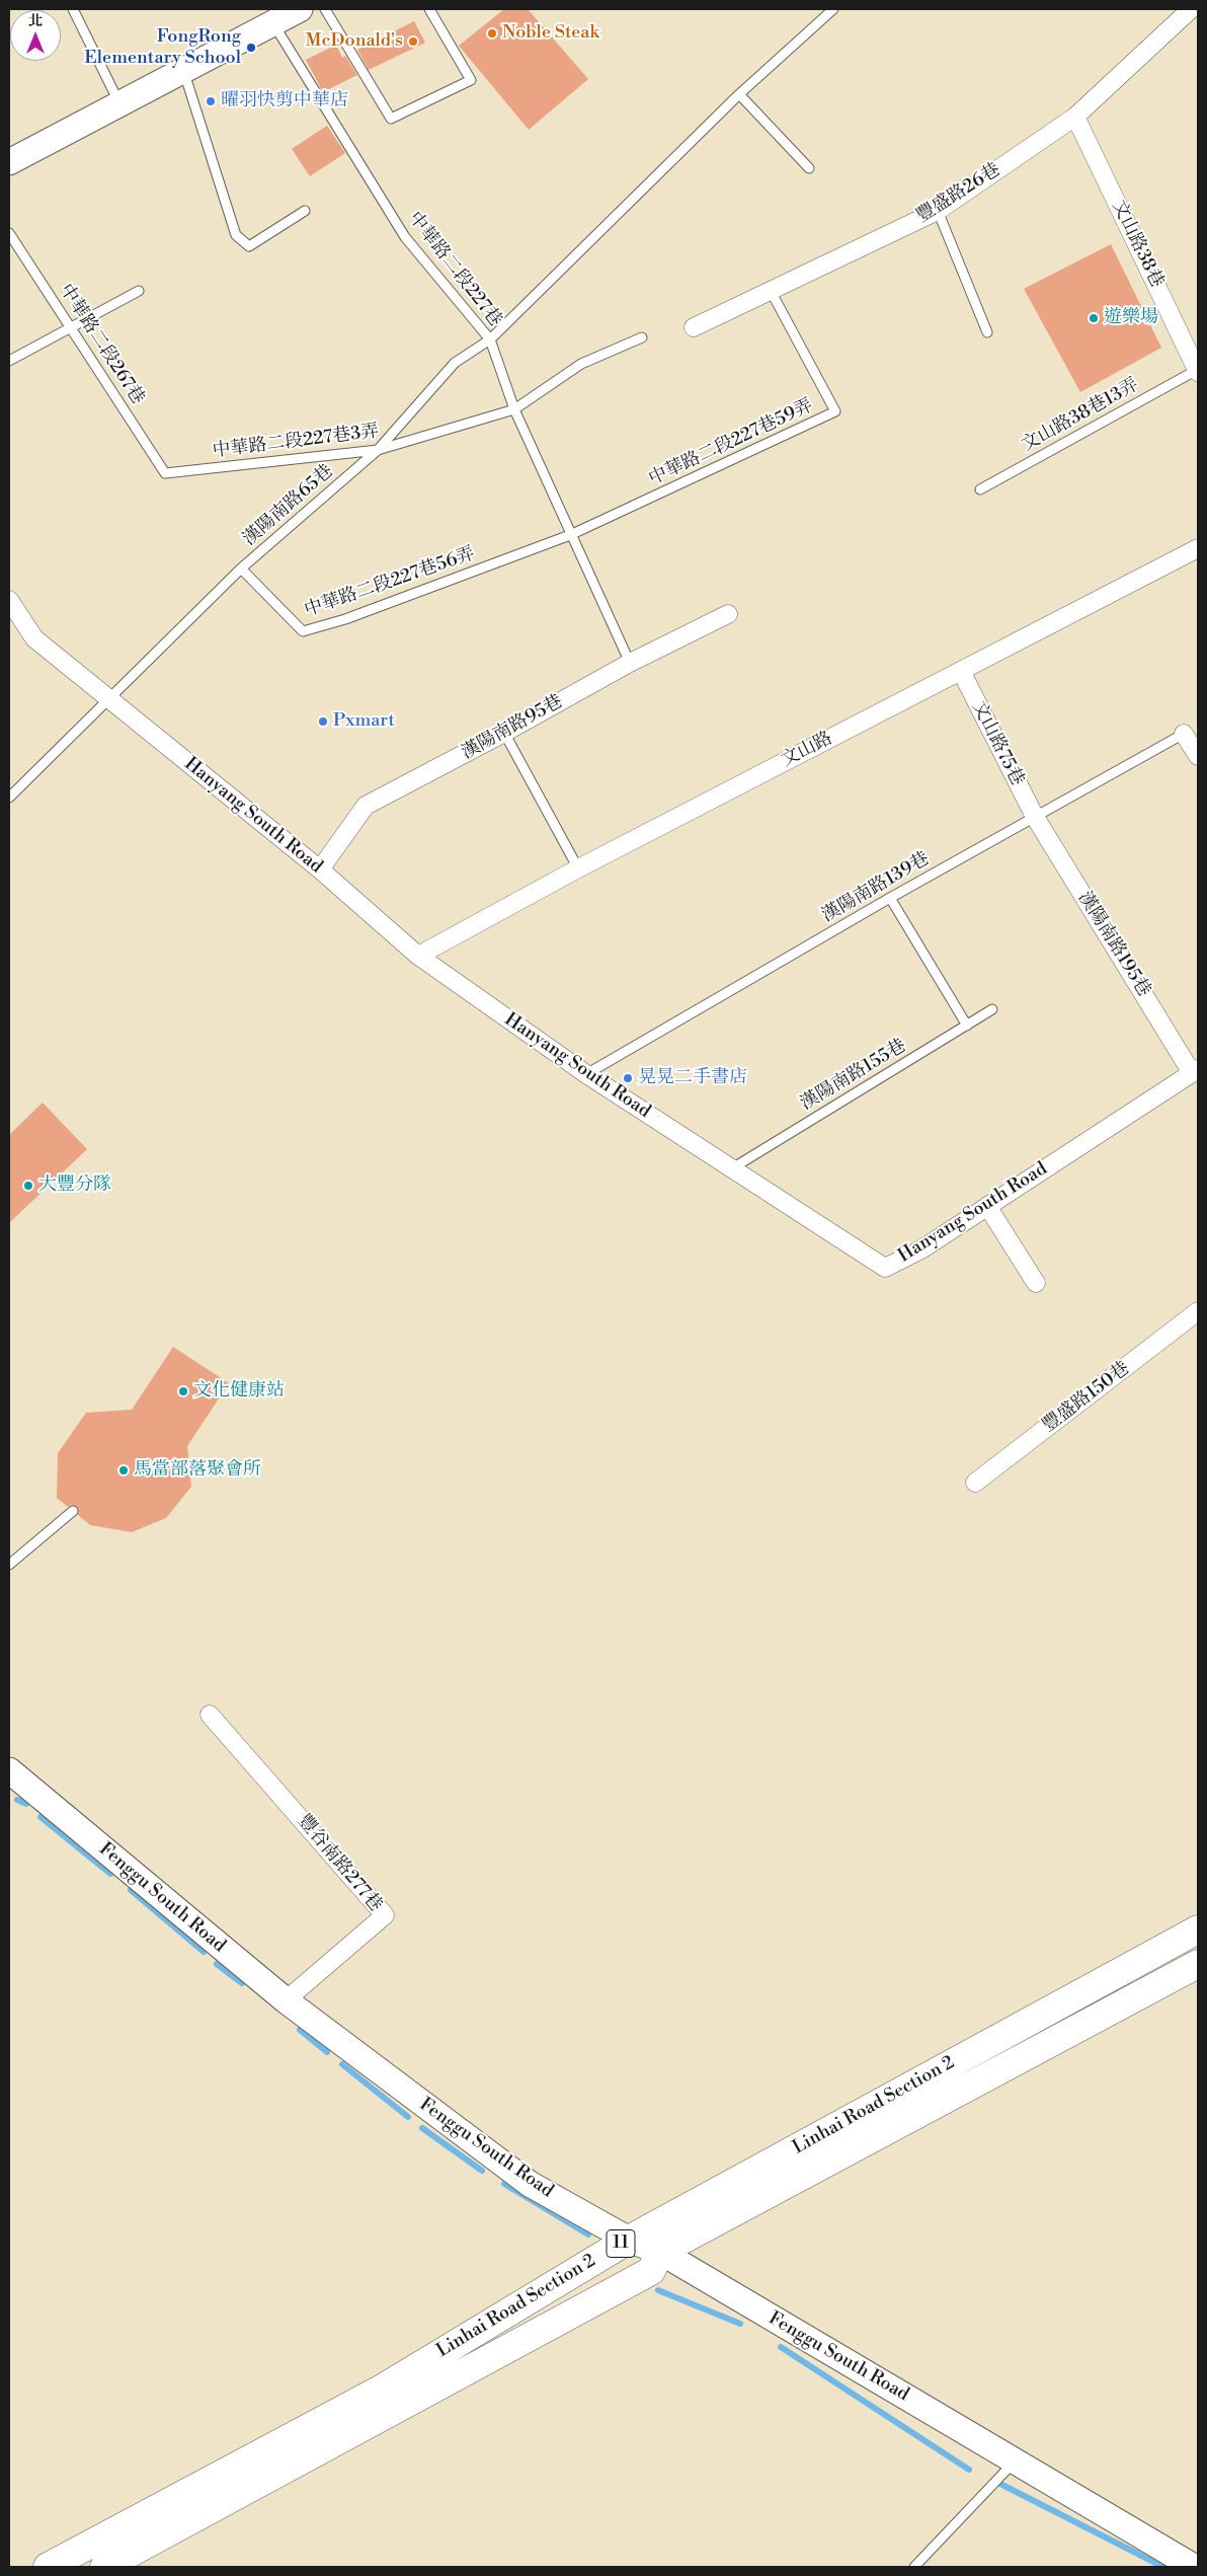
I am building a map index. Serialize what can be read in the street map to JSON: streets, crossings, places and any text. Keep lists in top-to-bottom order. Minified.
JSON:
{"streets":{"main road":["Linhai Road Section 2","11"],"street":["豐盛路26巷","文山路38巷","漢陽南路95巷","文山路75巷","文山路","Hanyang South Road","漢陽南路195巷","豐盛路150巷","豐谷南路277巷","Fenggu South Road"],"lane":["中華路二段227巷","中華路二段267巷","文山路38巷13弄","中華路二段227巷3弄","中華路二段227巷59弄","漢陽南路65巷","中華路二段227巷56弄","漢陽南路139巷","漢陽南路155巷"]},"crossings":[["豐盛路26巷","文山路38巷"],["豐盛路26巷","中華路二段227巷59弄"],["文山路38巷","文山路38巷13弄"],["中華路二段227巷","中華路二段227巷3弄"],["中華路二段227巷","中華路二段227巷59弄"],["中華路二段227巷","漢陽南路65巷"],["中華路二段227巷","中華路二段227巷56弄"],["中華路二段227巷","漢陽南路95巷"],["中華路二段267巷","中華路二段227巷3弄"],["中華路二段227巷3弄","漢陽南路65巷"],["中華路二段227巷59弄","中華路二段227巷56弄"],["漢陽南路65巷","中華路二段227巷56弄"],["漢陽南路65巷","Hanyang South Road"],["漢陽南路95巷","Hanyang South Road"],["文山路75巷","文山路"],["文山路75巷","漢陽南路139巷"],["文山路75巷","漢陽南路195巷"],["文山路","Hanyang South Road"],["Hanyang South Road","漢陽南路139巷"],["Hanyang South Road","漢陽南路195巷"],["Hanyang South Road","漢陽南路155巷"],["漢陽南路139巷","漢陽南路195巷"],["豐谷南路277巷","Fenggu South Road"],["Fenggu South Road","Linhai Road Section 2"]],"places":["Noble Steak","McDonald's","FongRong Elementary School","曜羽快剪中華店","遊樂場","Pxmart","晃晃二手書店","大豐分隊","文化健康站","馬當部落聚會所"],"north":"top"}
